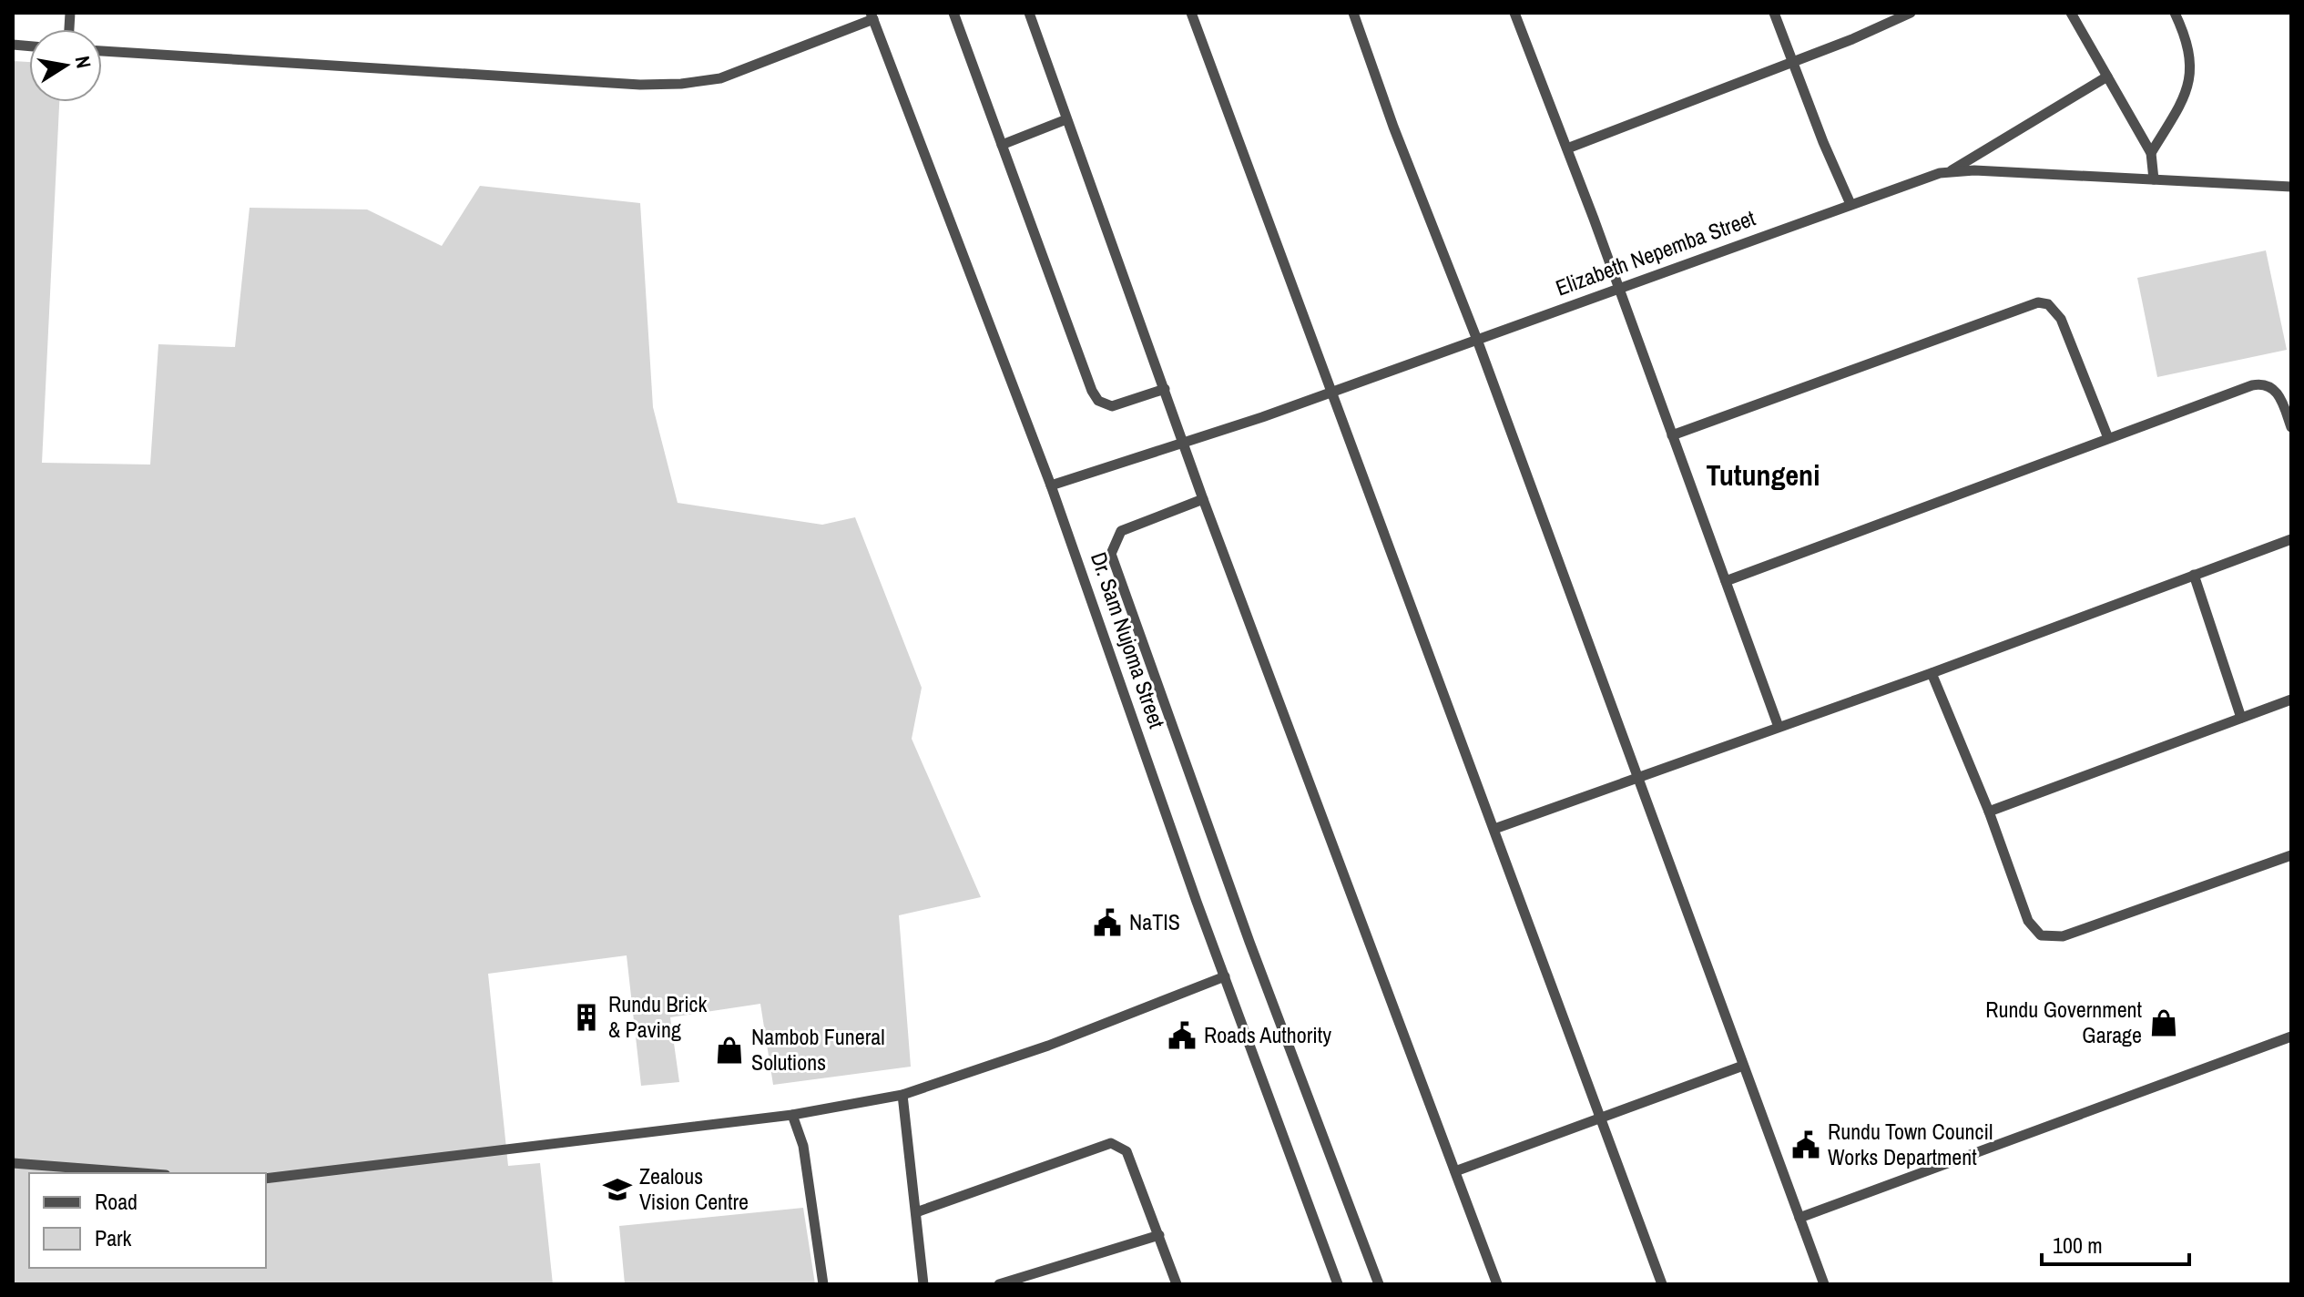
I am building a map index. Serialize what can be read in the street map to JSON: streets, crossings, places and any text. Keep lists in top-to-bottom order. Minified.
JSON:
{"streets":{"street":["Elizabeth Nepemba Street","Dr. Sam Nujoma Street"]},"crossings":[["Elizabeth Nepemba Street","Dr. Sam Nujoma Street"]],"districts":["Tutungeni"],"places":{"public building":["NaTIS","Roads Authority","Rundu Town Council Works Department"],"building":["Rundu Brick & Paving"],"shop":["Rundu Government Garage","Nambob Funeral Solutions"],"school or university":["Zealous Vision Centre"]},"legend":["Road","Park"],"scale_bar":"100 m","north":"right"}
